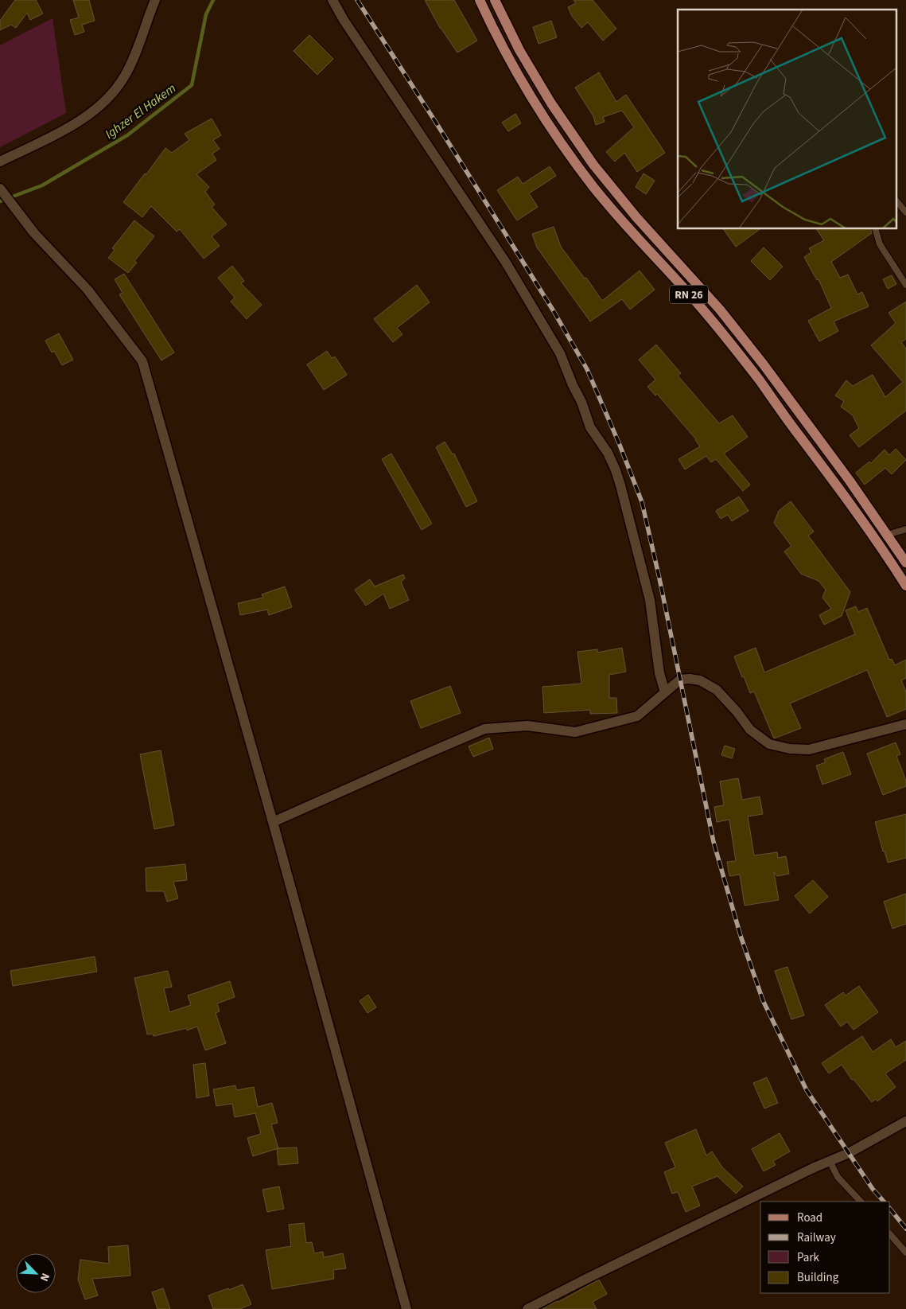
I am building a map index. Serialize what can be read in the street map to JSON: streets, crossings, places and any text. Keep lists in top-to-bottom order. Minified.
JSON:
{"streets":{"main road":["RN 26"]},"water":["Ighzer El Hakem"],"legend":["Road","Railway","Park","Building"],"north":"bottom right"}
